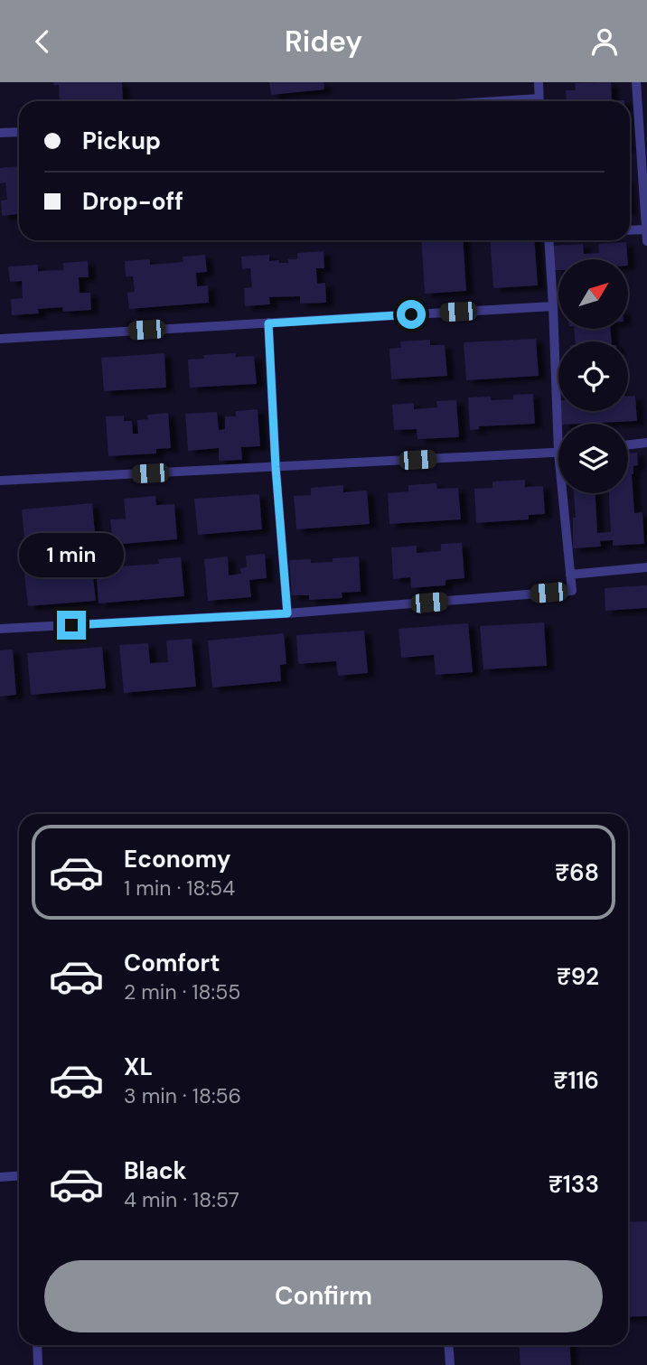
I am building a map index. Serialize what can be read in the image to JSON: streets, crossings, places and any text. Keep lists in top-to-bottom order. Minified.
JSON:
{"north":"top right","page":{"header":"Ridey","banner":["Pickup","Drop-off"],"bubble":"1 min","list":[{"name":"Economy","note":"1 min · 18:54","value":"₹68"},{"name":"Comfort","note":"2 min · 18:55","value":"₹92"},{"name":"XL","note":"3 min · 18:56","value":"₹116"},{"name":"Black","note":"4 min · 18:57","value":"₹133"}],"buttons":"Confirm"}}
